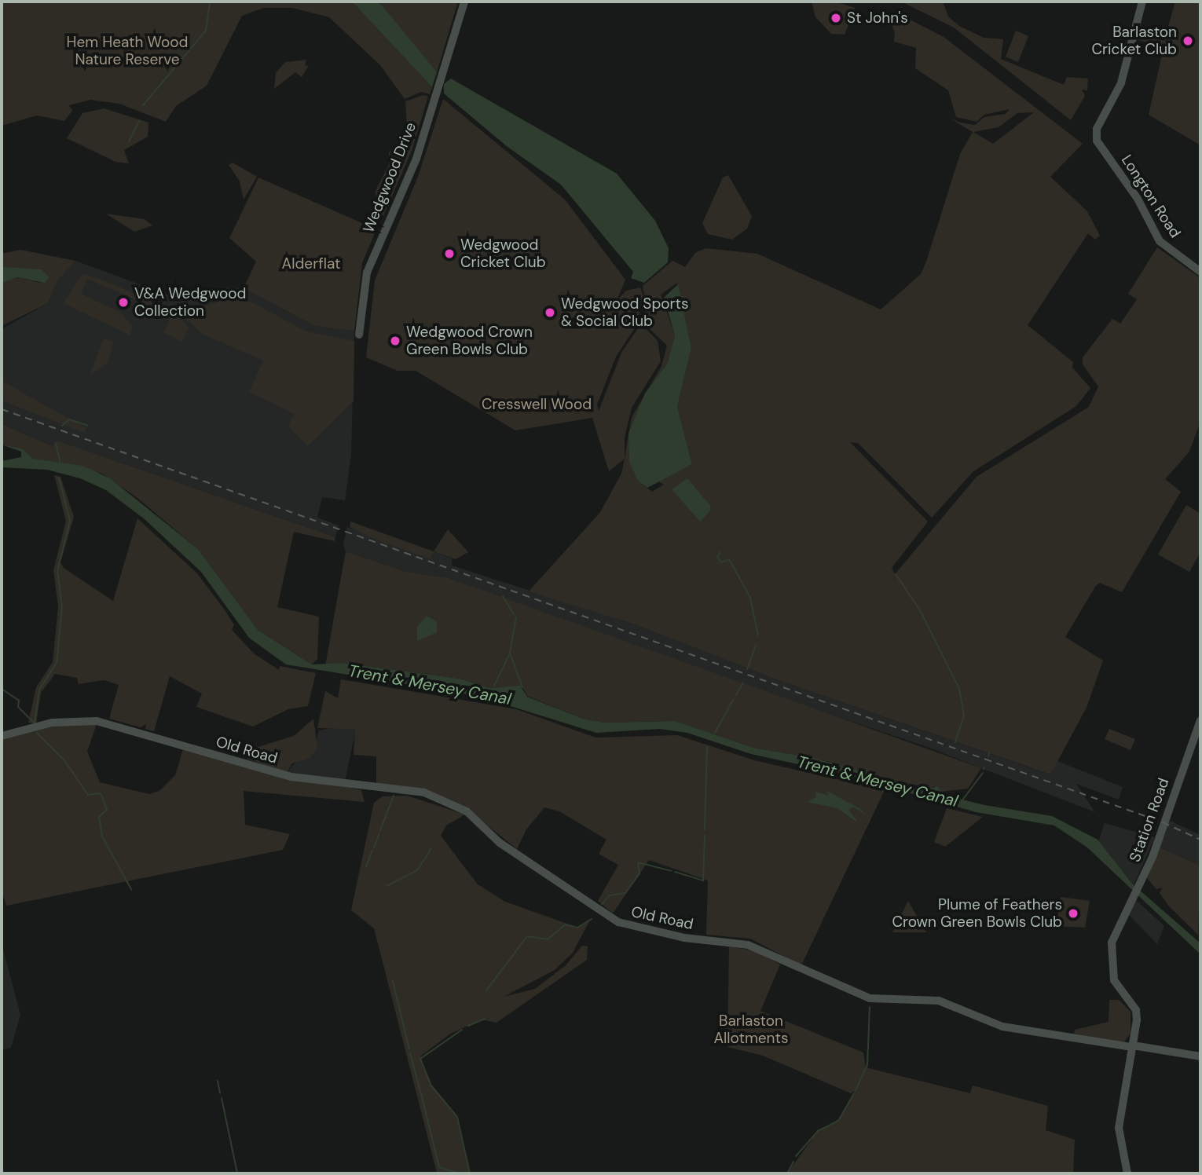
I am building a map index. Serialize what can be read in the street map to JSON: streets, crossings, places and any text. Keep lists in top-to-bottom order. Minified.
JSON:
{"streets":{"street":["Wedgwood Drive","Longton Road","Old Road","Station Road"]},"crossings":[["Old Road","Station Road"]],"water":["Trent & Mersey Canal"],"parks":["Hem Heath Wood Nature Reserve","Alderflat","Cresswell Wood","Barlaston Allotments"],"places":["St John's","Barlaston Cricket Club","Wedgwood Cricket Club","V&A Wedgwood Collection","Wedgwood Sports & Social Club","Wedgwood Crown Green Bowls Club","Plume of Feathers Crown Green Bowls Club"]}
